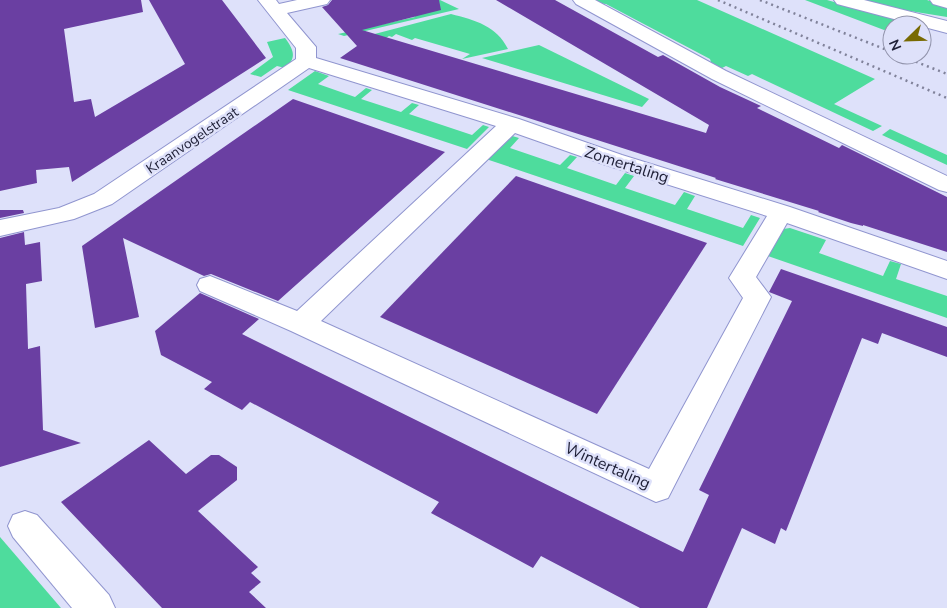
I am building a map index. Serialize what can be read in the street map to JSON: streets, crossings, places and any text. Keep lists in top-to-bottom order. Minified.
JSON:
{"streets":{"street":["Kraanvogelstraat","Zomertaling","Wintertaling"]},"crossings":[["Kraanvogelstraat","Zomertaling"],["Zomertaling","Wintertaling"]],"north":"bottom left"}
